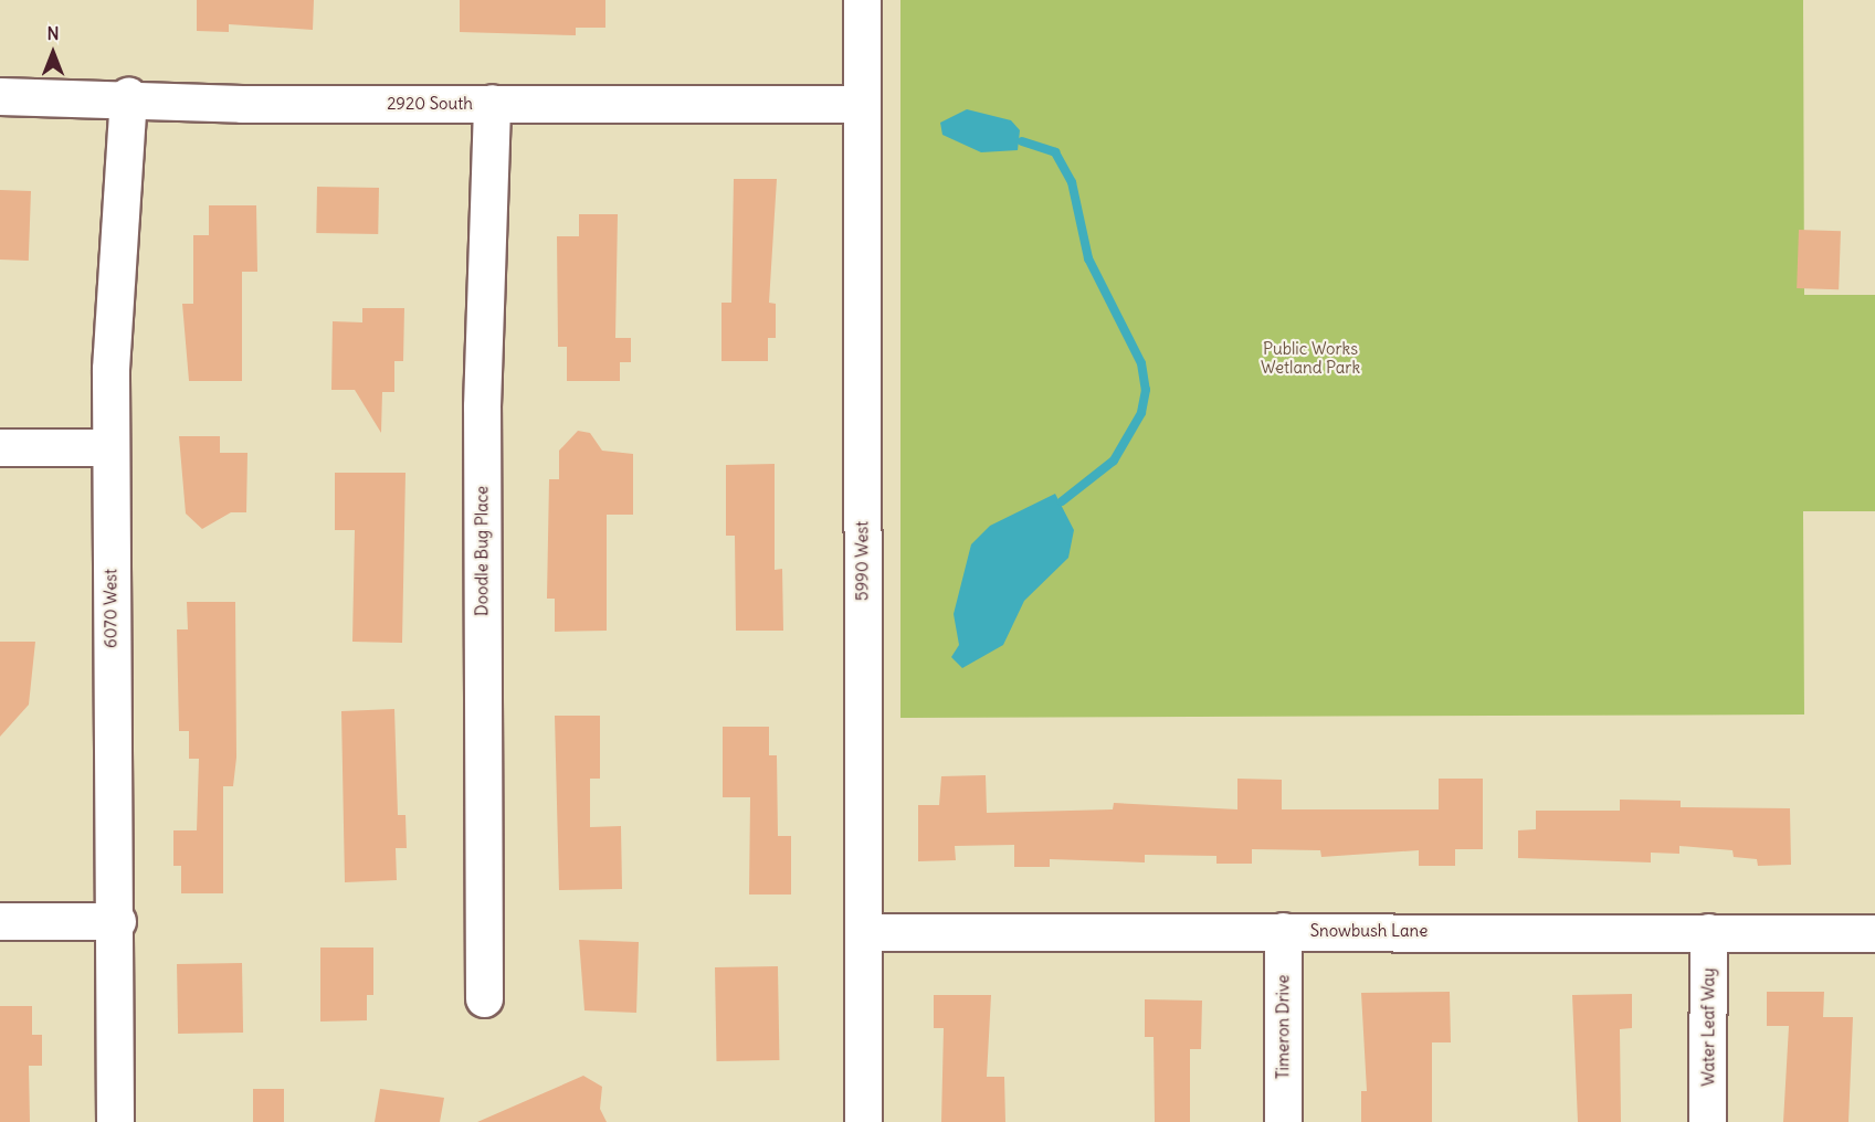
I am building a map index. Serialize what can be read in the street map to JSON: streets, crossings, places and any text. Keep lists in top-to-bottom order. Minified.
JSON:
{"streets":{"street":["2920 South","Doodle Bug Place","5990 West","6070 West","Snowbush Lane","Timeron Drive","Water Leaf Way"]},"crossings":[["2920 South","Doodle Bug Place"],["2920 South","5990 West"],["2920 South","6070 West"],["5990 West","Snowbush Lane"],["Snowbush Lane","Timeron Drive"],["Snowbush Lane","Water Leaf Way"]],"parks":["Public Works Wetland Park"],"north":"top"}
